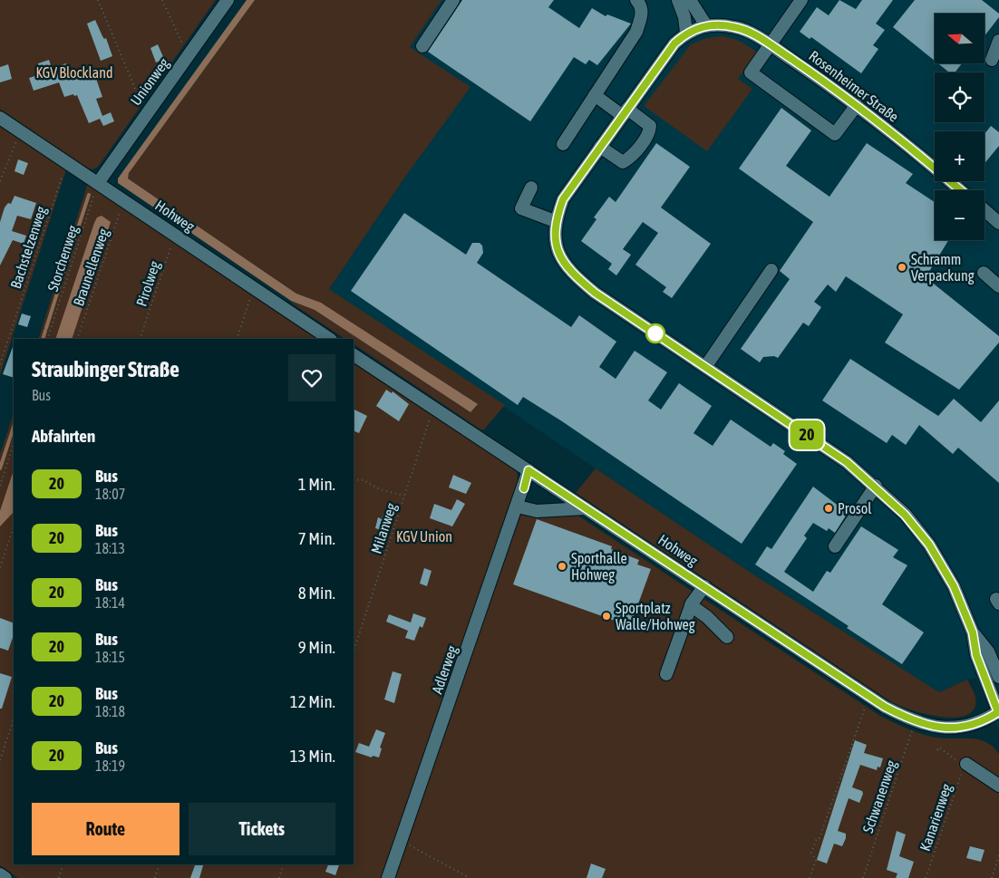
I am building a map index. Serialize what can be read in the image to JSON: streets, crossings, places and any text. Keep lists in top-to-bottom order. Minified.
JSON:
{"streets":{"street":["Unionweg","Rosenheimer Straße","Hohweg","Adlerweg"],"path":["Bachstelzenweg","Storchenweg","Braunellenweg","Pirolweg","Milanweg","Schwanenweg","Kanarienweg"]},"crossings":[["Unionweg","Hohweg"],["Unionweg","Storchenweg"],["Hohweg","Bachstelzenweg"],["Hohweg","Storchenweg"],["Hohweg","Braunellenweg"],["Hohweg","Pirolweg"],["Hohweg","Milanweg"],["Hohweg","Adlerweg"],["Hohweg","Schwanenweg"]],"parks":["KGV Blockland","KGV Union"],"places":["Schramm Verpackung","Prosol","Sporthalle Hohweg","Sportplatz Walle/Hohweg"],"lines":["bus line 20"],"north":"left","page":{"on_map":"20","map_buttons":["+","−"],"heading":[["Straubinger Straße","Bus"],"Abfahrten"],"list":[{"mark":"20","name":"Bus","note":"18:07","value":"1 Min."},{"mark":"20","name":"Bus","note":"18:13","value":"7 Min."},{"mark":"20","name":"Bus","note":"18:14","value":"8 Min."},{"mark":"20","name":"Bus","note":"18:15","value":"9 Min."},{"mark":"20","name":"Bus","note":"18:18","value":"12 Min."},{"mark":"20","name":"Bus","note":"18:19","value":"13 Min."}],"buttons":["Route","Tickets"]}}
